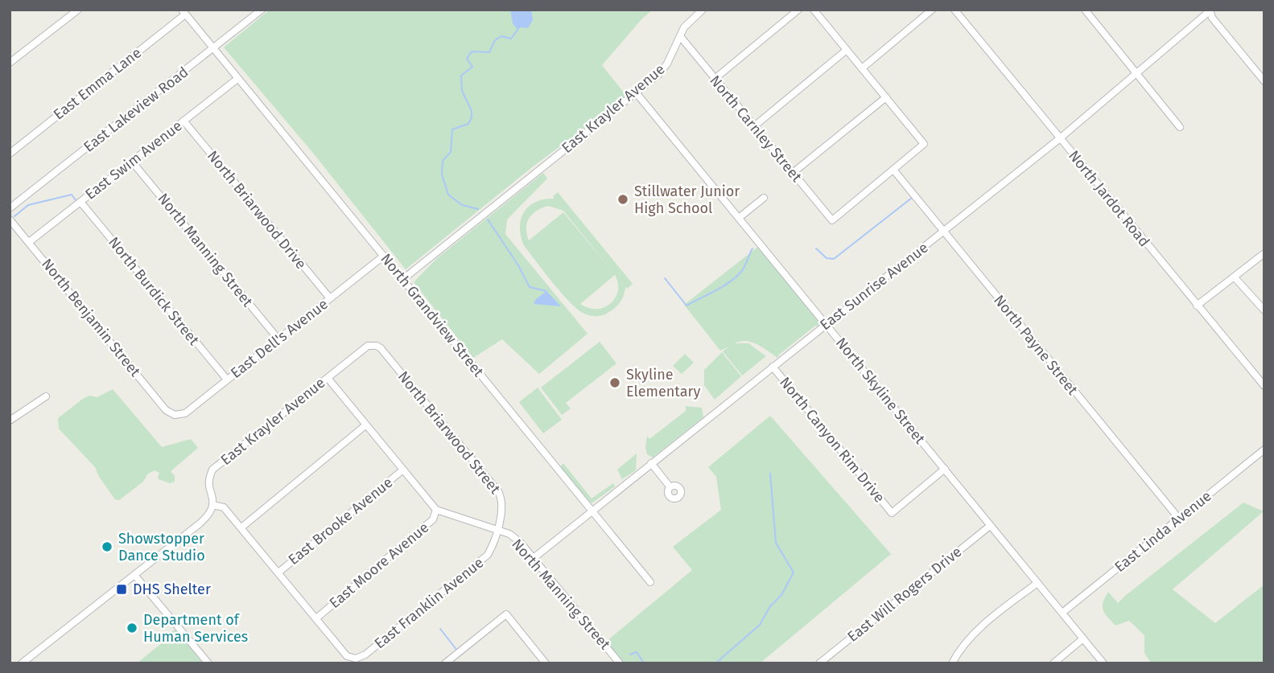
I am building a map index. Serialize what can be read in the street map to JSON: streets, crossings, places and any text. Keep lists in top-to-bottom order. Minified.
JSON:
{"streets":{"street":["East Emma Lane","East Krayler Avenue","East Lakeview Road","North Carnley Street","East Swim Avenue","North Jardot Road","North Briarwood Drive","North Manning Street","East Sunrise Avenue","North Burdick Street","North Grandview Street","North Benjamin Street","East Dell's Avenue","North Payne Street","North Skyline Street","North Briarwood Street","North Canyon Rim Drive","East Brooke Avenue","East Linda Avenue","East Moore Avenue","East Will Rogers Drive","East Franklin Avenue"]},"crossings":[["East Emma Lane","North Grandview Street"],["East Krayler Avenue","North Carnley Street"],["East Krayler Avenue","North Grandview Street"],["East Krayler Avenue","North Skyline Street"],["East Krayler Avenue","North Briarwood Street"],["East Lakeview Road","North Grandview Street"],["North Carnley Street","North Payne Street"],["East Swim Avenue","North Briarwood Drive"],["East Swim Avenue","North Manning Street"],["East Swim Avenue","North Burdick Street"],["East Swim Avenue","North Grandview Street"],["East Swim Avenue","North Benjamin Street"],["North Jardot Road","East Sunrise Avenue"],["North Briarwood Drive","East Dell's Avenue"],["North Manning Street","East Sunrise Avenue"],["North Manning Street","East Dell's Avenue"],["North Manning Street","North Briarwood Street"],["North Manning Street","East Moore Avenue"],["North Manning Street","East Franklin Avenue"],["East Sunrise Avenue","North Grandview Street"],["East Sunrise Avenue","North Payne Street"],["East Sunrise Avenue","North Skyline Street"],["East Sunrise Avenue","North Canyon Rim Drive"],["North Burdick Street","East Dell's Avenue"],["North Grandview Street","East Dell's Avenue"],["North Benjamin Street","East Dell's Avenue"],["North Payne Street","East Linda Avenue"],["North Skyline Street","North Canyon Rim Drive"],["North Skyline Street","East Linda Avenue"],["North Skyline Street","East Will Rogers Drive"],["North Briarwood Street","East Franklin Avenue"],["East Moore Avenue","East Franklin Avenue"]],"places":{"other":["Stillwater Junior High School","Skyline Elementary","Showstopper Dance Studio","Department of Human Services"],"transit":["DHS Shelter"]}}
